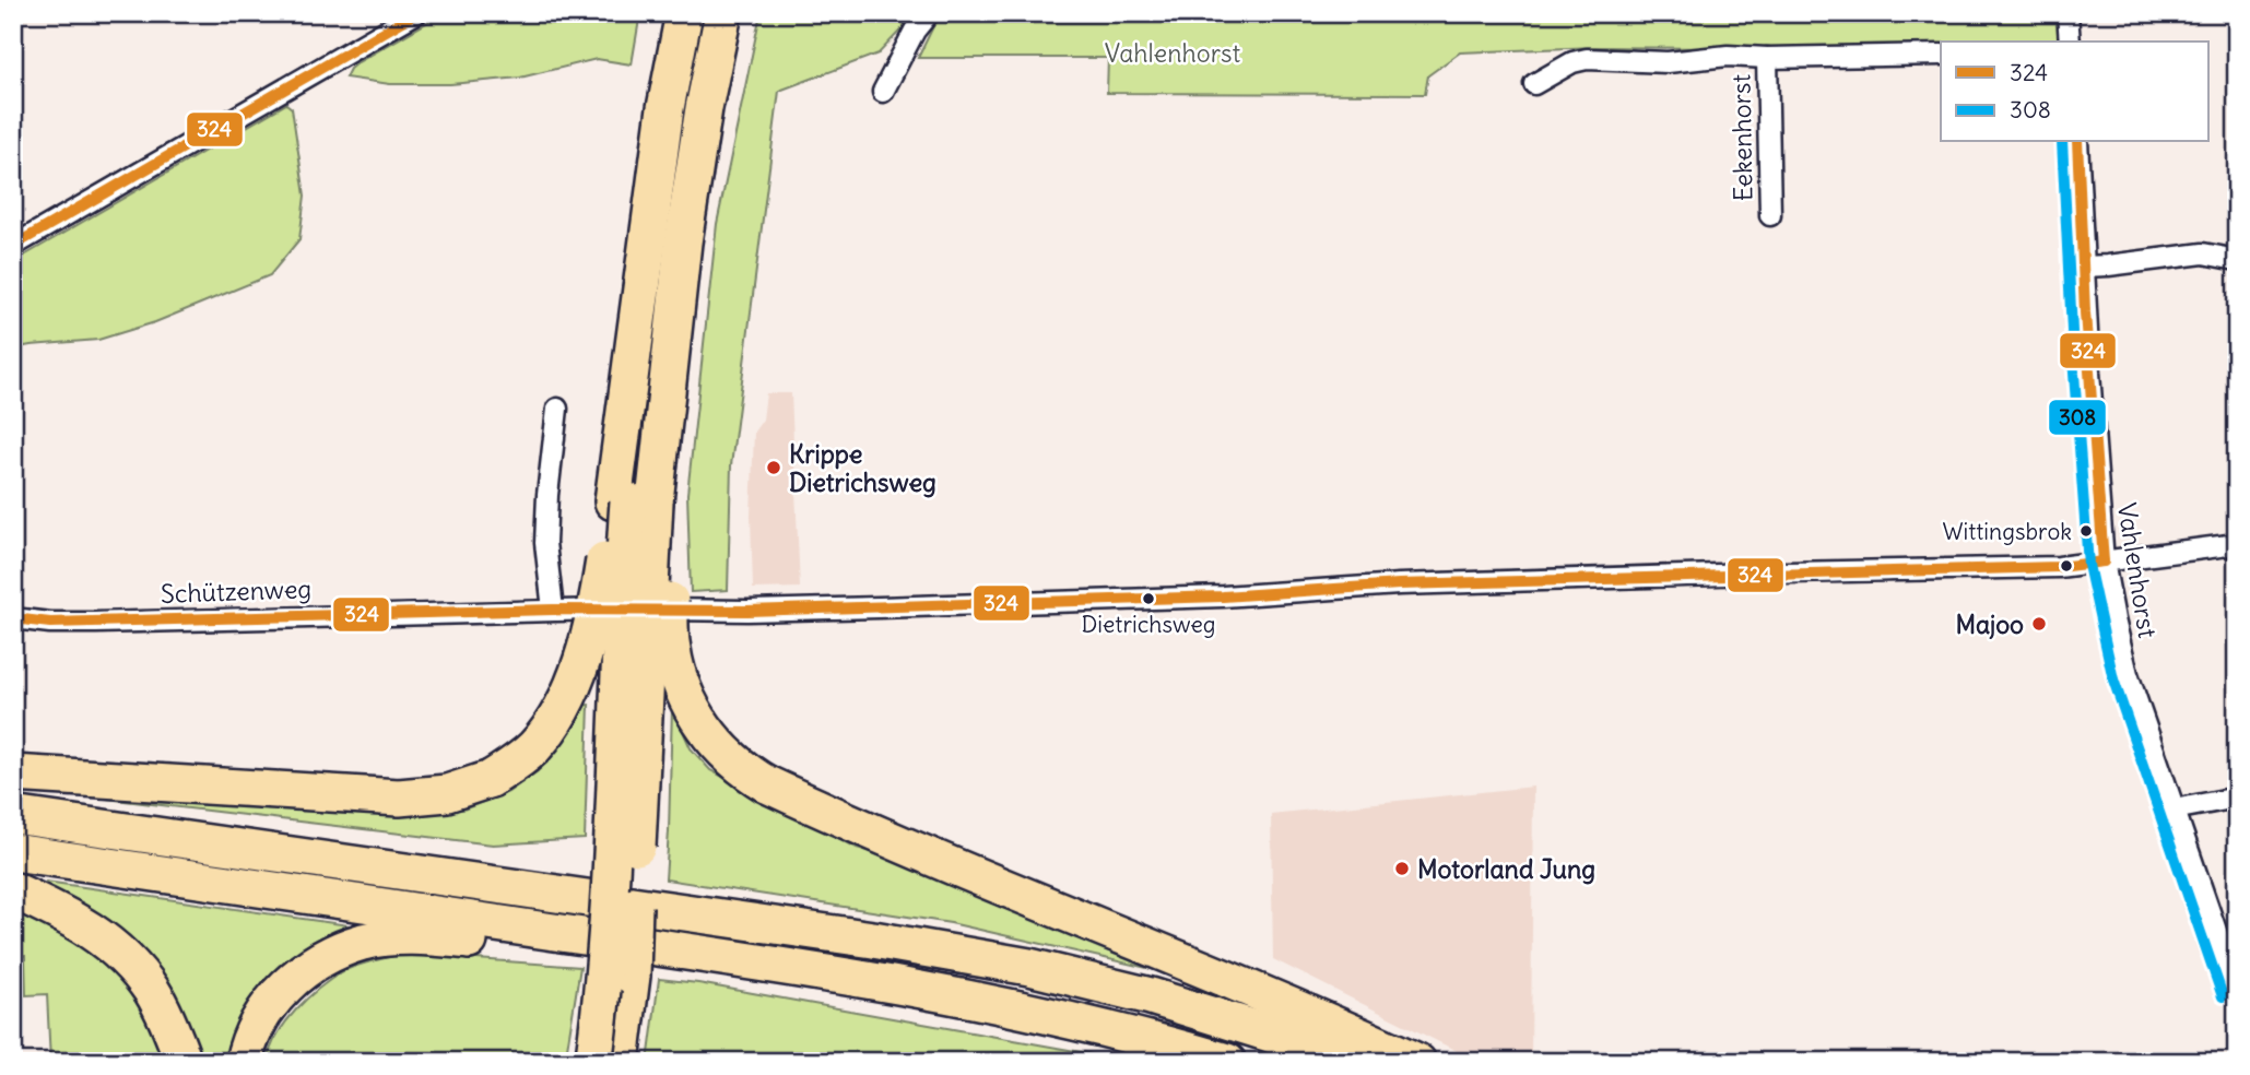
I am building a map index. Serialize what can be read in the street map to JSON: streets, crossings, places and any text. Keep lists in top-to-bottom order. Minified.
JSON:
{"streets":{"street":["Eekenhorst","Vahlenhorst","Schützenweg"]},"crossings":[["Vahlenhorst","Schützenweg"]],"parks":["Vahlenhorst"],"places":["Krippe Dietrichsweg","Wittingsbrok","Dietrichsweg","Majoo","Motorland Jung"],"lines":["transit line 324","transit line 308"],"legend":["324","308"]}
